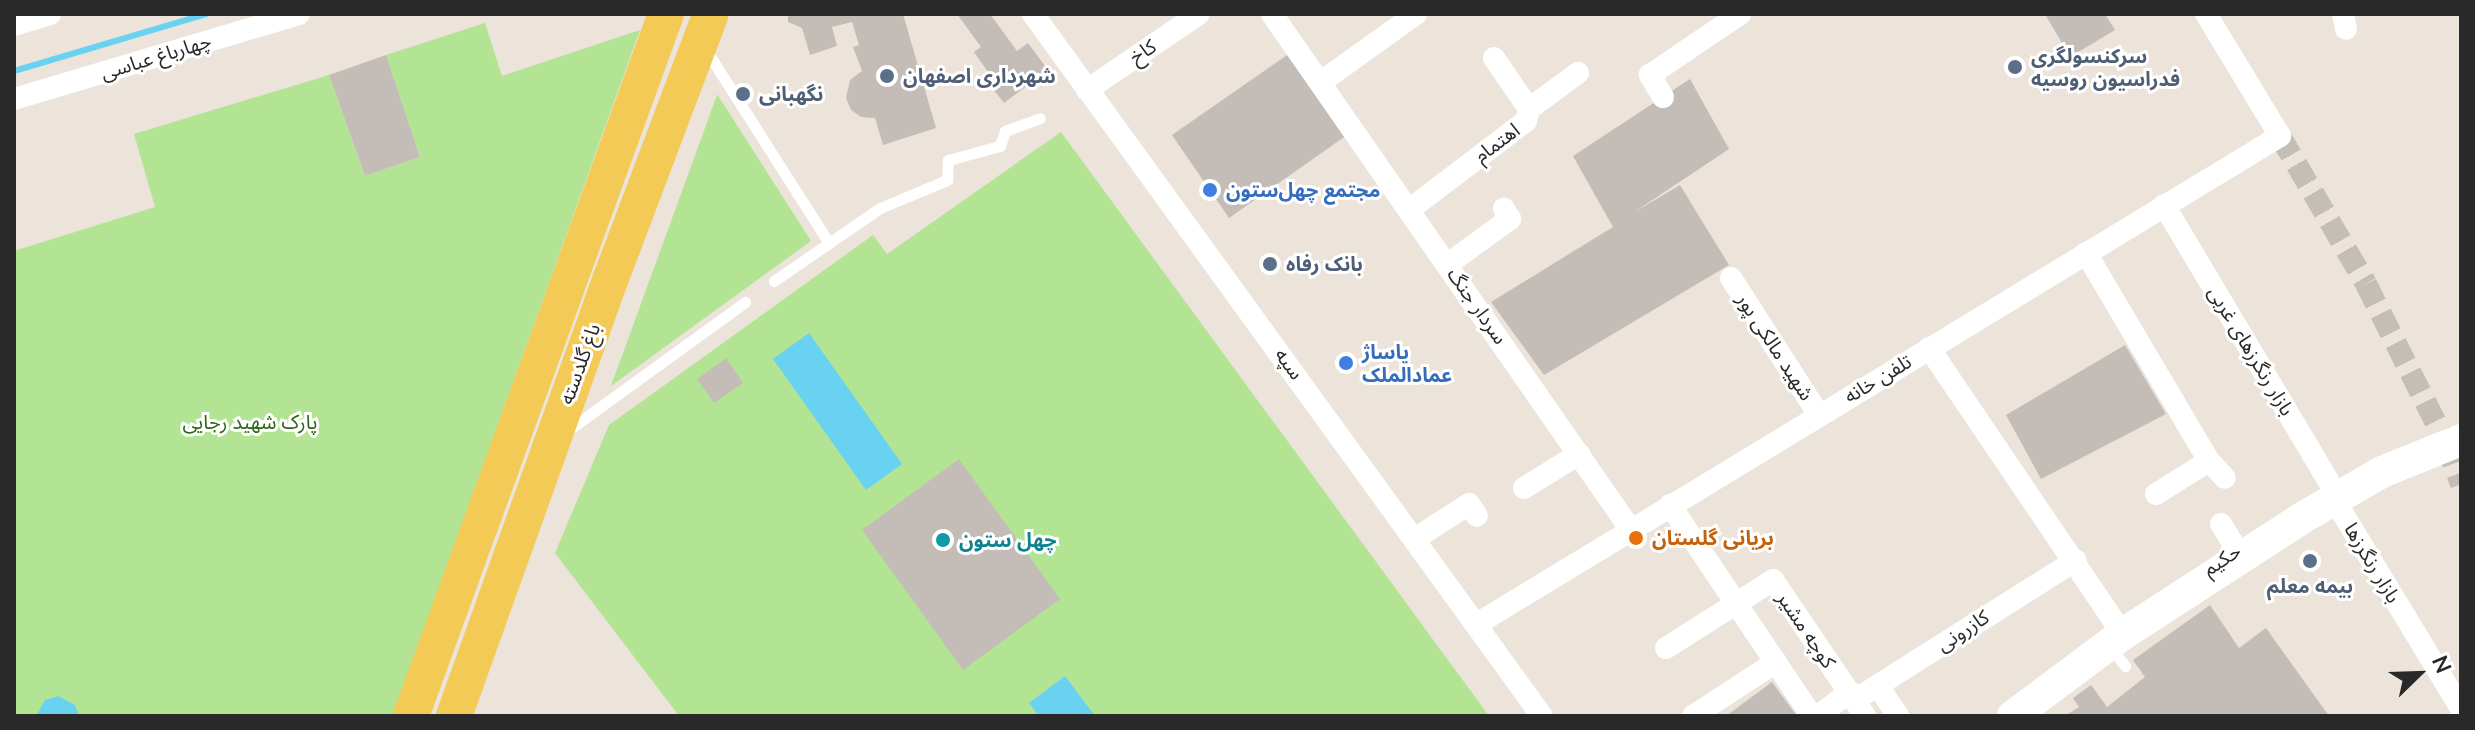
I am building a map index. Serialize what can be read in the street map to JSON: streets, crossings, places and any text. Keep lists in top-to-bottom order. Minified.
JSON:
{"streets":{"main road":["باغ گلدسته","حکیم"],"street":["کاخ","چهارباغ عباسی","اهتمام","سردار جنگ","شهید مالکی پور","بازار رنگرزهای غربی","سپه","تلفن خانه","بازار رنگرزها","كوچه مشير","کازرونی"]},"crossings":[["کاخ","سپه"],["اهتمام","سردار جنگ"],["سردار جنگ","تلفن خانه"],["شهید مالکی پور","تلفن خانه"],["بازار رنگرزهای غربی","تلفن خانه"],["بازار رنگرزهای غربی","حکیم"],["بازار رنگرزهای غربی","بازار رنگرزها"],["سپه","تلفن خانه"],["حکیم","بازار رنگرزها"],["كوچه مشير","کازرونی"]],"parks":["پارک شهید رجایی"],"places":["سرکنسولگری فدراسیون روسیه","شهرداری اصفهان","نگهبانی","مجتمع چهل‌ستون","بانک رفاه","پاساژ عمادالملک","بریانی گلستان","چهل ستون","بیمه معلم"],"north":"top right"}
